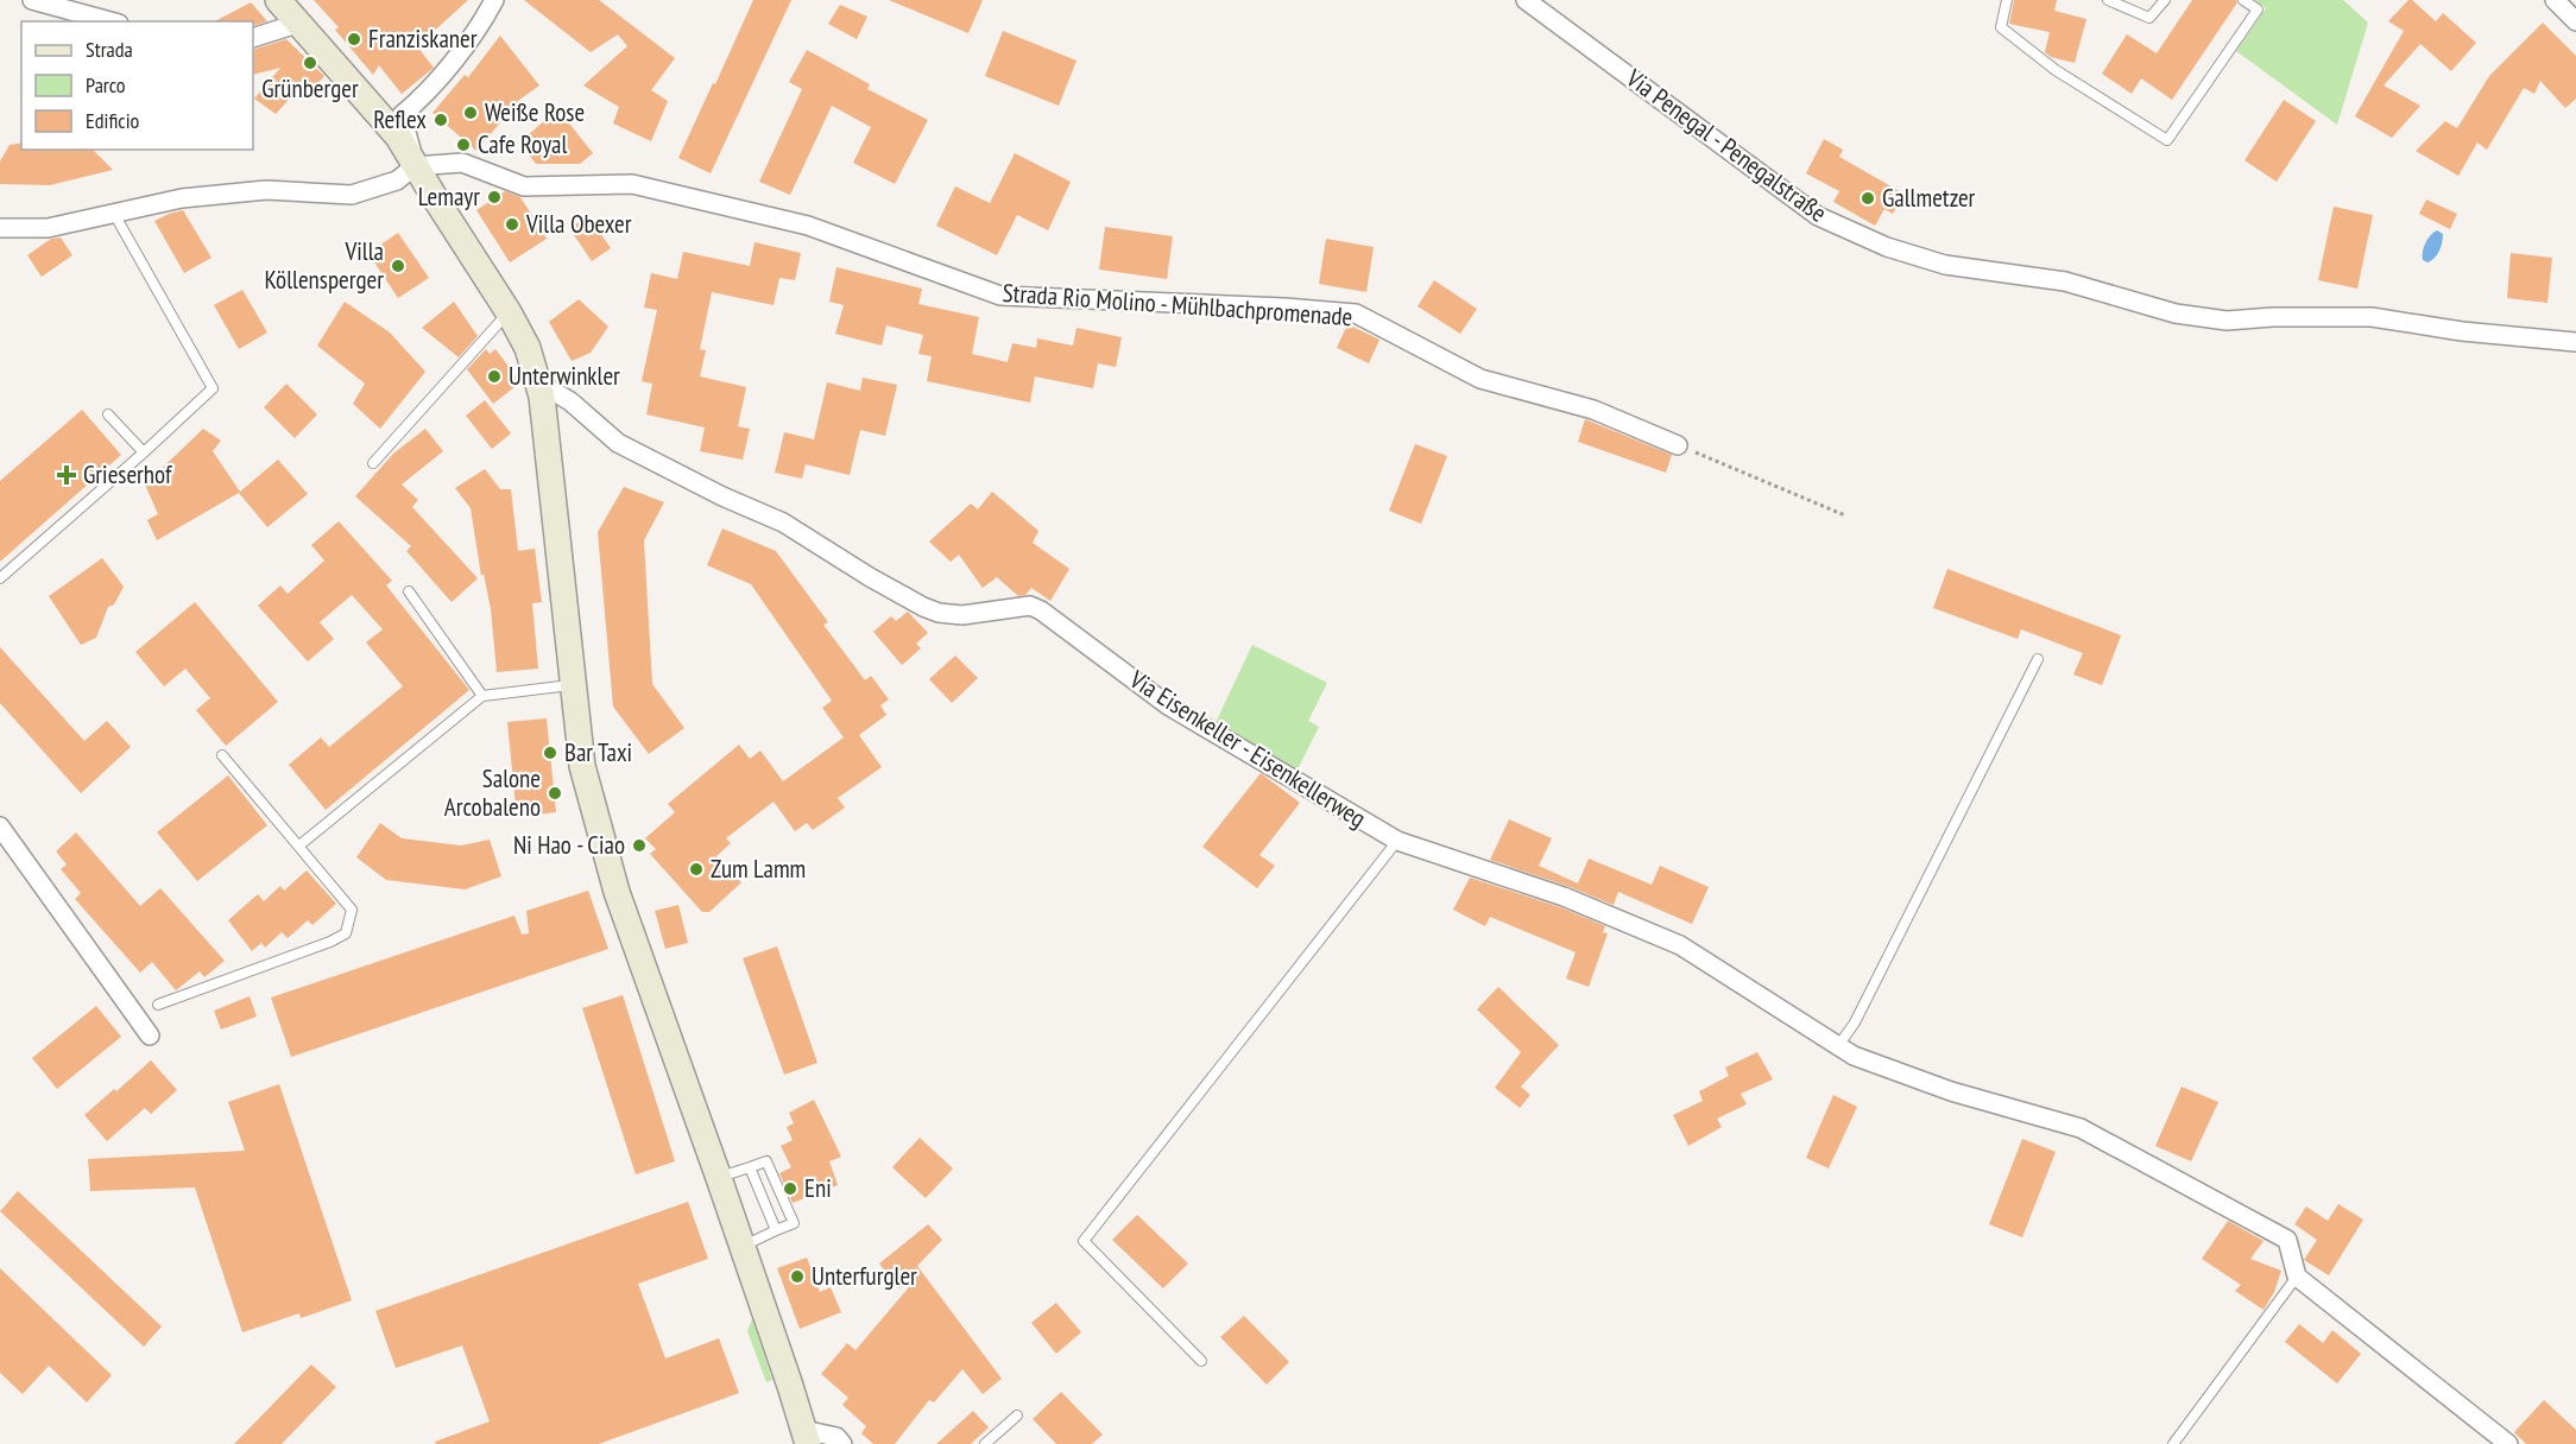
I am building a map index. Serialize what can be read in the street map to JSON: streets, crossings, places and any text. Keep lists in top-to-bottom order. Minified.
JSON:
{"streets":{"street":["Via Penegal - Penegalstraße","Strada Rio Molino - Mühlbachpromenade","Via Eisenkeller - Eisenkellerweg"]},"places":{"other":["Franziskaner","Grünberger","Weiße Rose","Reflex","Cafe Royal","Lemayr","Gallmetzer","Villa Obexer","Villa Köllensperger","Unterwinkler","Bar Taxi","Salone Arcobaleno","Ni Hao - Ciao","Zum Lamm","Eni","Unterfurgler"],"health":["Grieserhof"]},"legend":["Strada","Parco","Edificio"]}
